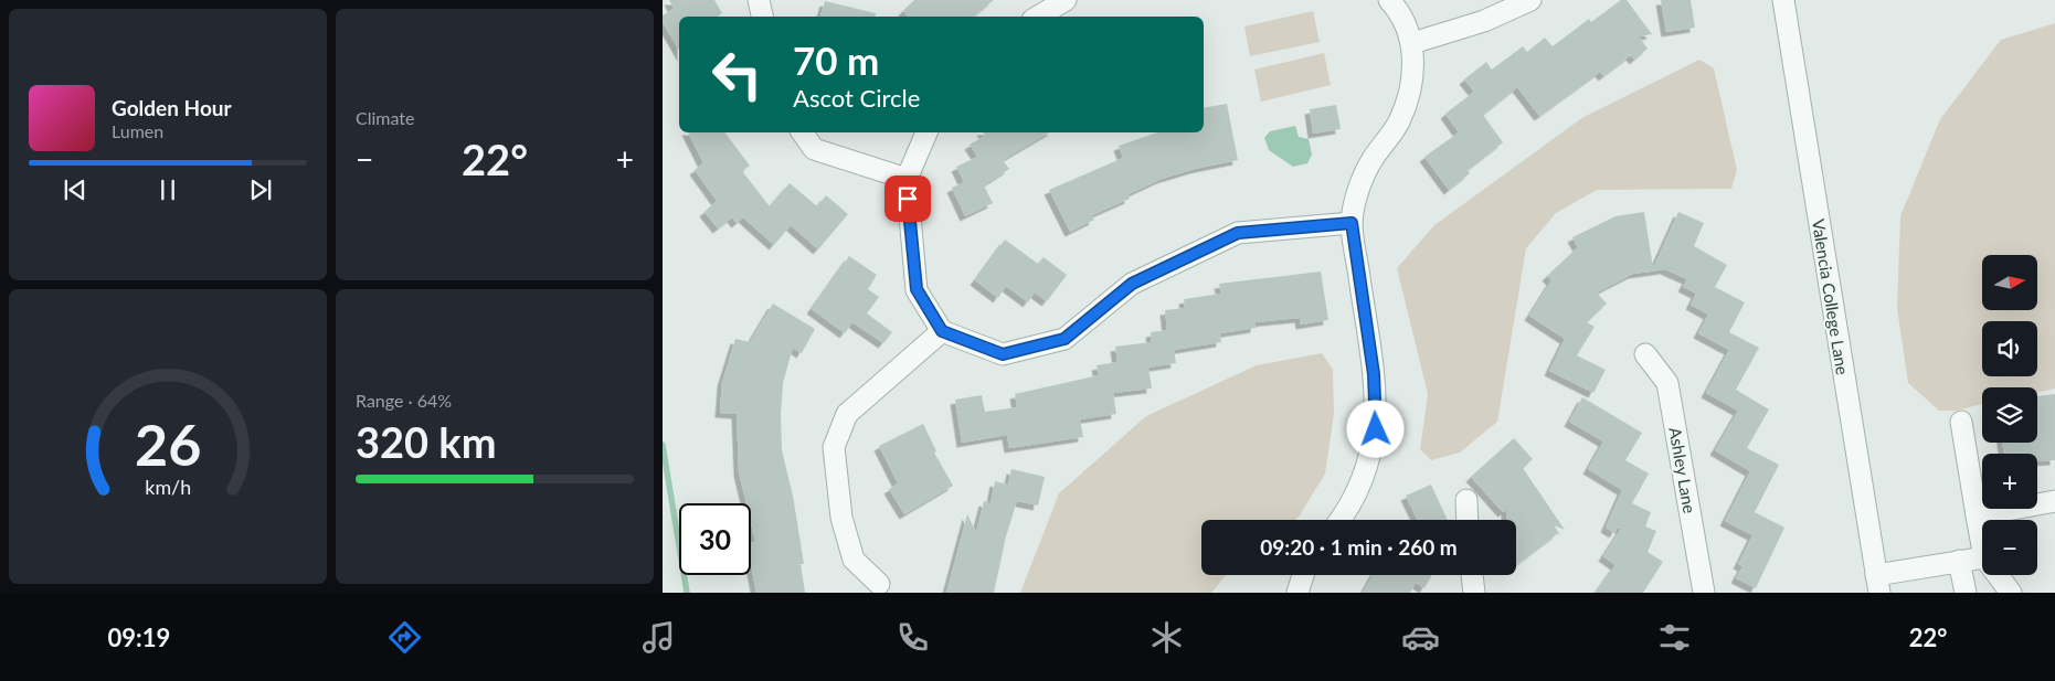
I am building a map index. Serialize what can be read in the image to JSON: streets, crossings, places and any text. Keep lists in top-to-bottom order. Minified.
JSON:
{"streets":{"street":["Valencia College Lane","Ashley Lane"]},"north":"right","page":{"tile":["Climate",["Range · 64%","320 km"]],"turn":["70 m","Ascot Circle"],"song":["Golden Hour","Lumen"],"heat":["−","22°","+"],"map_buttons":["+","−"],"limit":"30","trip":"09:20 · 1 min · 260 m","tabs":["09:19","22°"],"gauge":["26","km/h"]}}
